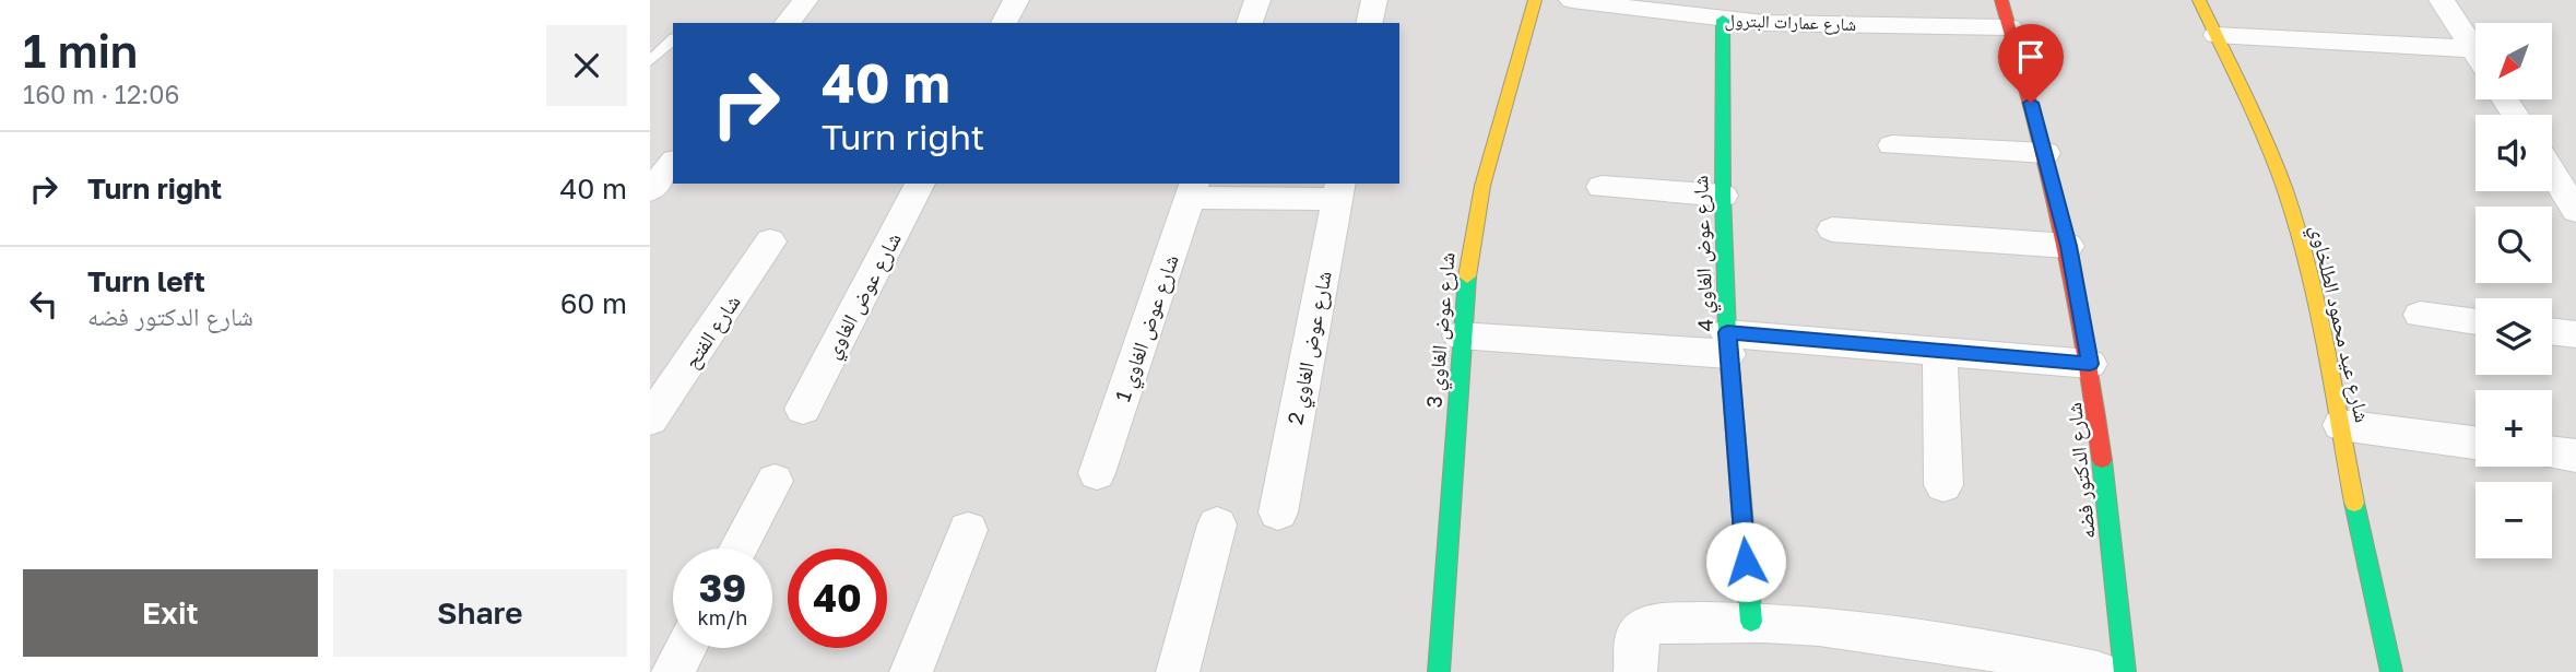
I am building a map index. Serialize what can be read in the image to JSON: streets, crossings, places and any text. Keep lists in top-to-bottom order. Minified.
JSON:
{"streets":{"street":["شارع عمارات البترول","شارع عوض الغاوي 4","شارع عوض الغاوي","شارع عيد محمود الطلخاوي","شارع عوض الغاوي 1","شارع عوض الغاوي 3","شارع الفتح","شارع عوض الغاوي 2","شارع الدكتور فضه"]},"crossings":[["شارع عمارات البترول","شارع عوض الغاوي 4"],["شارع عمارات البترول","شارع الدكتور فضه"]],"north":"bottom left","page":{"heading":["1 min","160 m · 12:06"],"map_buttons":["+","−"],"turn":["40 m","Turn right"],"list":[{"name":"Turn right","value":"40 m"},{"name":"Turn left","note":"شارع الدكتور فضه","value":"60 m"}],"speed":"39 km/h","limit":"40","buttons":["Exit","Share"]}}
